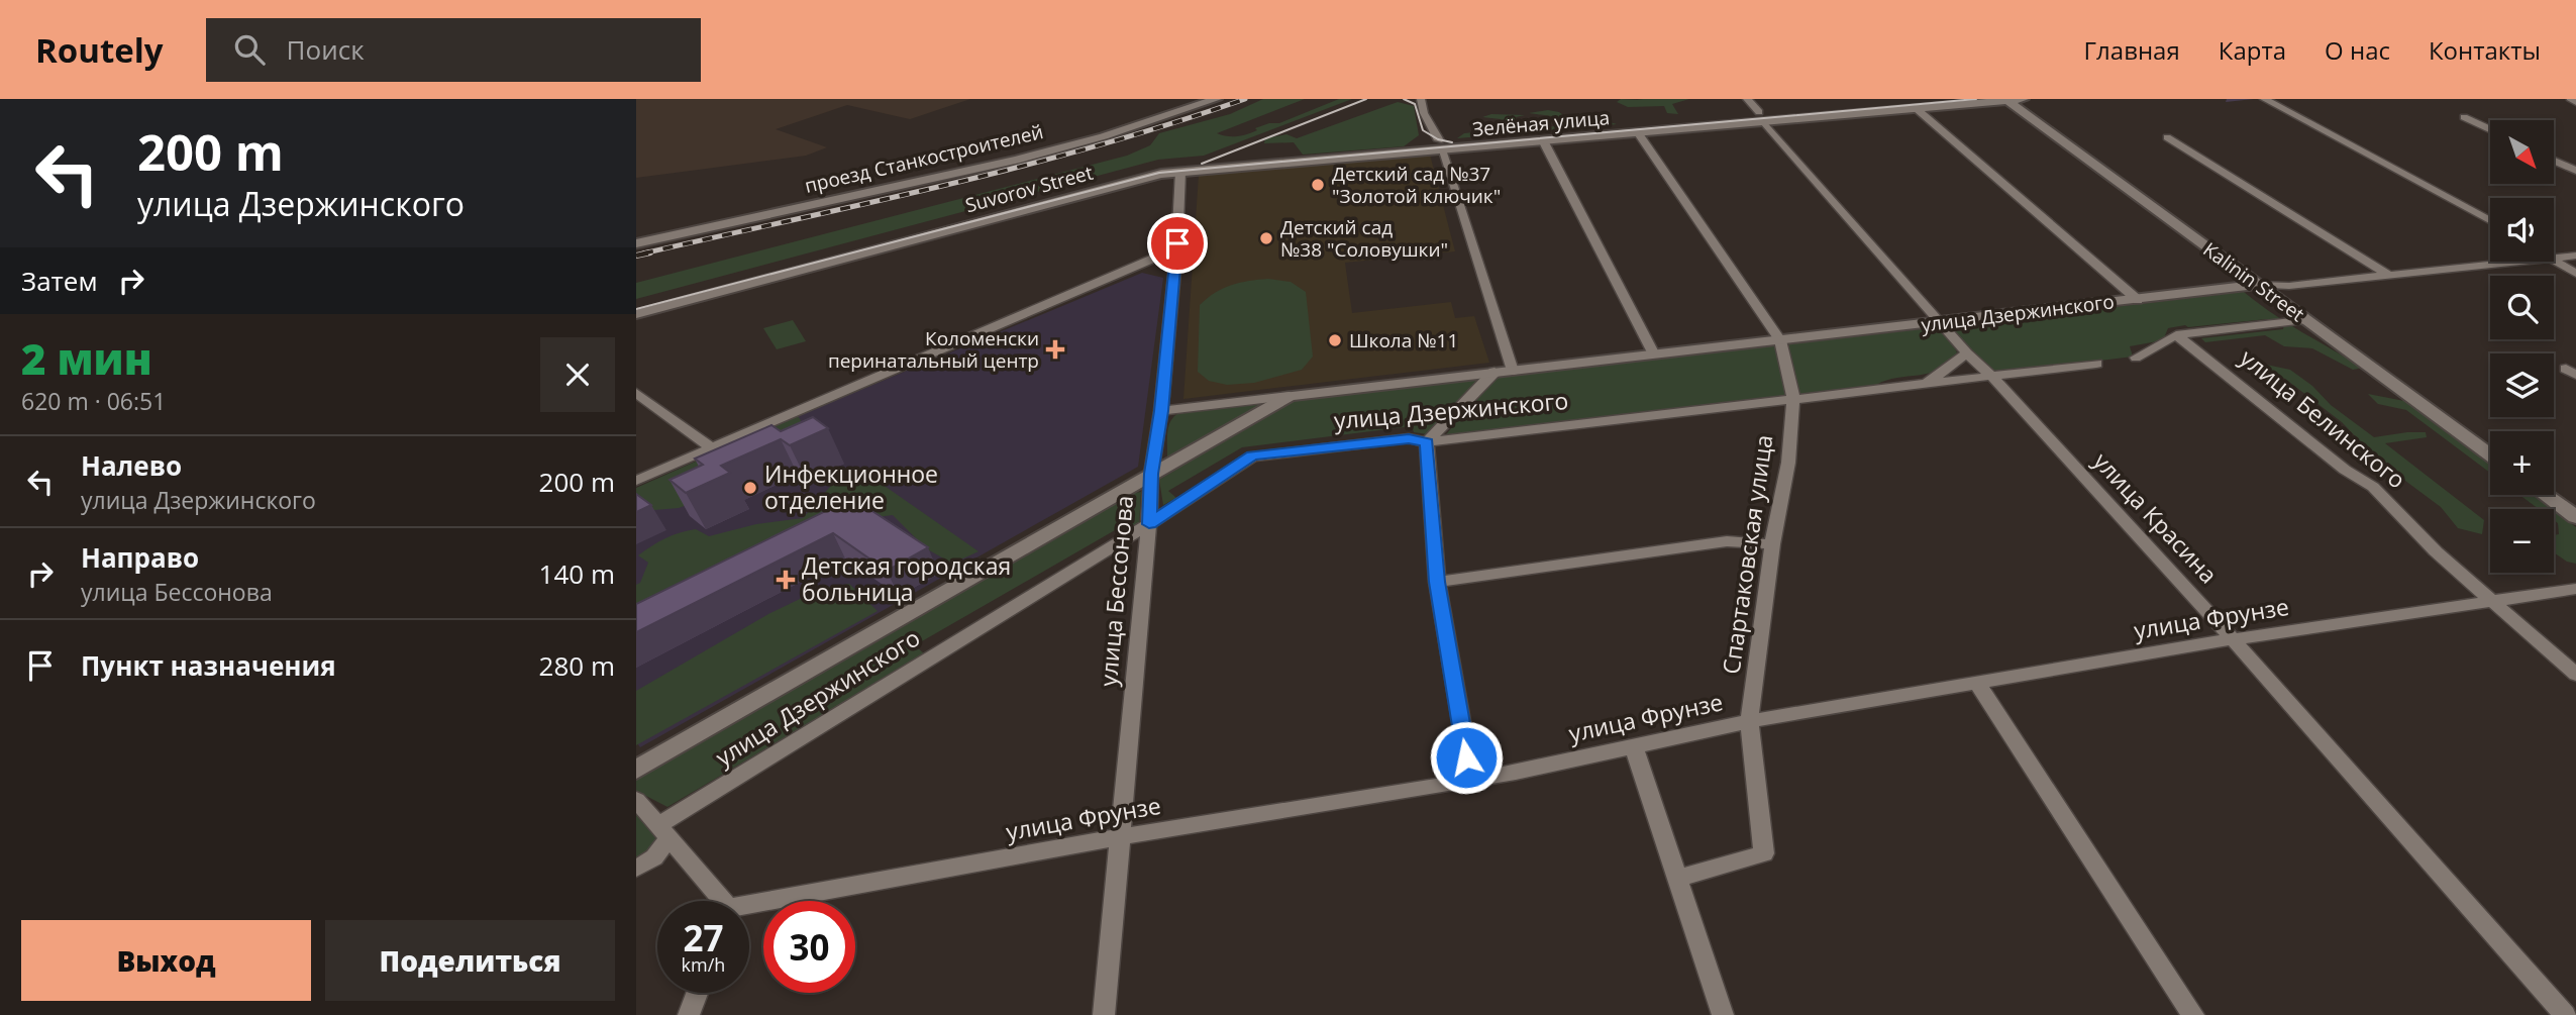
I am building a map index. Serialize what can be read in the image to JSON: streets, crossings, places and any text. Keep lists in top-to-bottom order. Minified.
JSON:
{"streets":{"street":["Зелёная улица","проезд Станкостроителей","Suvorov Street","Kalinin Street","улица Дзержинского","улица Белинского","улица Красина","Спартаковская улица","улица Бессонова","улица Фрунзе"]},"crossings":[["Зелёная улица","Suvorov Street"],["Зелёная улица","Kalinin Street"],["Зелёная улица","улица Красина"],["Suvorov Street","улица Бессонова"],["Kalinin Street","улица Дзержинского"],["улица Дзержинского","улица Красина"],["улица Дзержинского","Спартаковская улица"],["улица Дзержинского","улица Бессонова"],["улица Белинского","улица Фрунзе"],["улица Красина","улица Фрунзе"],["Спартаковская улица","улица Фрунзе"],["улица Бессонова","улица Фрунзе"]],"places":{"other":["Детский сад №37 \"Золотой ключик\"","Детский сад №38 \"Соловушки\"","Школа №11","Инфекционное отделение"],"health":["Коломенски перинатальный центр","Детская городская больница"]},"north":"bottom right","page":{"header":"Routely","search":"Поиск","nav":["Главная","Карта","О нас","Контакты"],"turn":["200 m","улица Дзержинского"],"map_buttons":["+","−"],"then":"Затем","heading":["2 мин","620 m · 06:51"],"list":[{"name":"Налево","note":"улица Дзержинского","value":"200 m"},{"name":"Направо","note":"улица Бессонова","value":"140 m"},{"name":"Пункт назначения","value":"280 m"}],"speed":"27 km/h","limit":"30","buttons":["Выход","Поделиться"]}}
